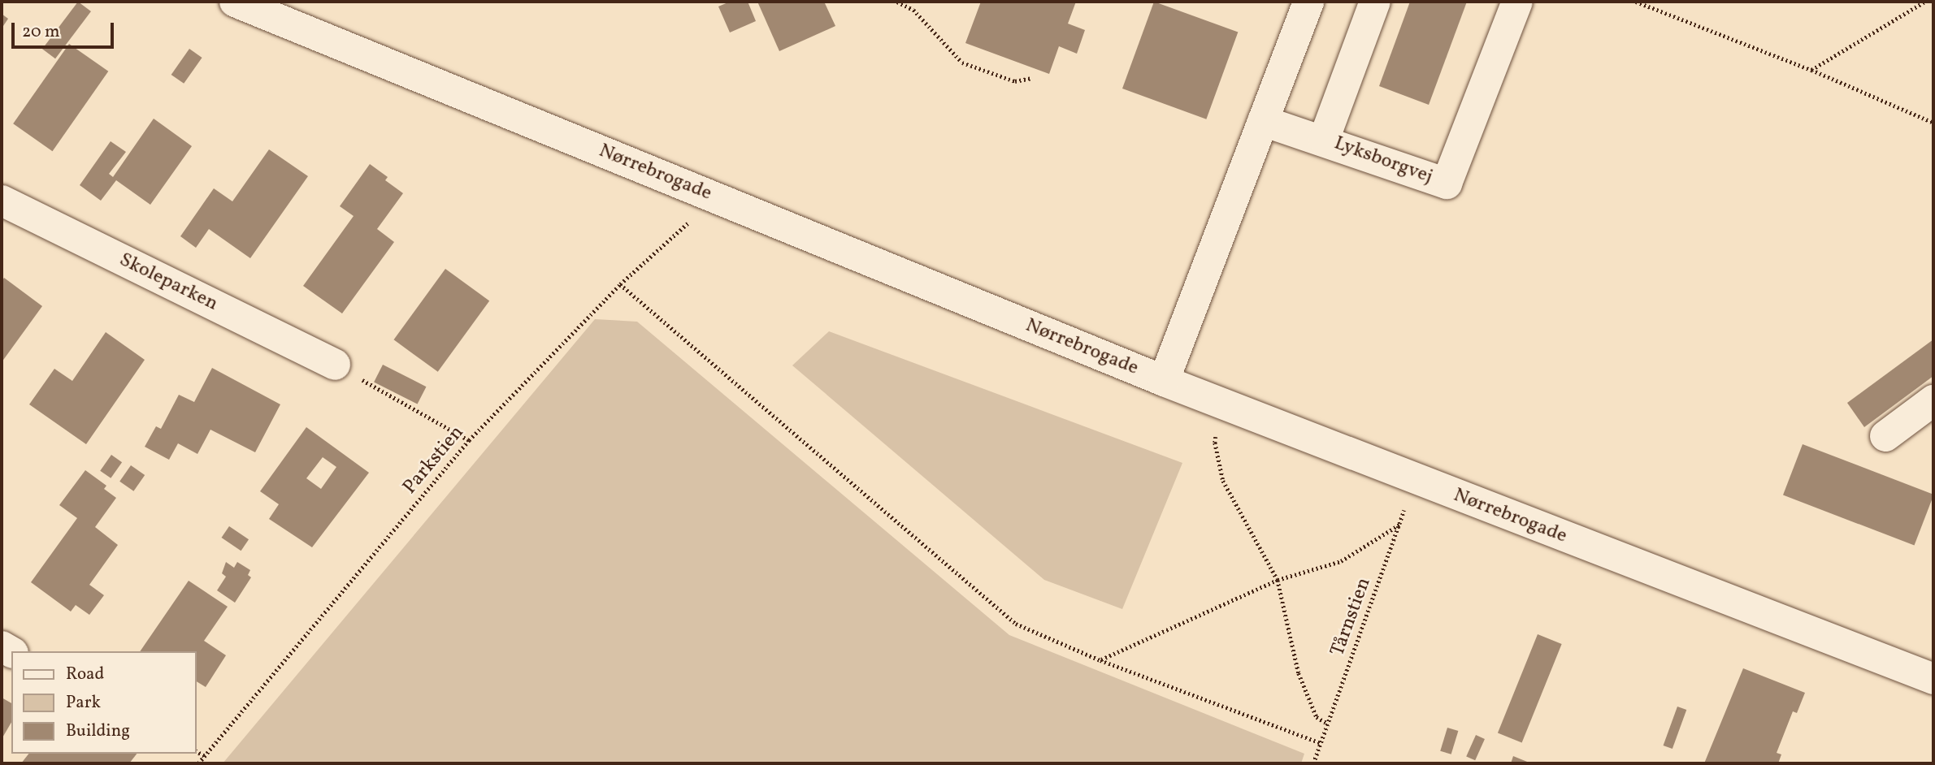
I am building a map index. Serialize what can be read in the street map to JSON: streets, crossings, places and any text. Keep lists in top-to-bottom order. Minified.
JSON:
{"streets":{"street":["Lyksborgvej","Nørrebrogade","Skoleparken"],"path":["Parkstien","Tårnstien"]},"crossings":[["Nørrebrogade","Parkstien"],["Nørrebrogade","Tårnstien"]],"legend":["Road","Park","Building"],"scale_bar":"20 m"}
